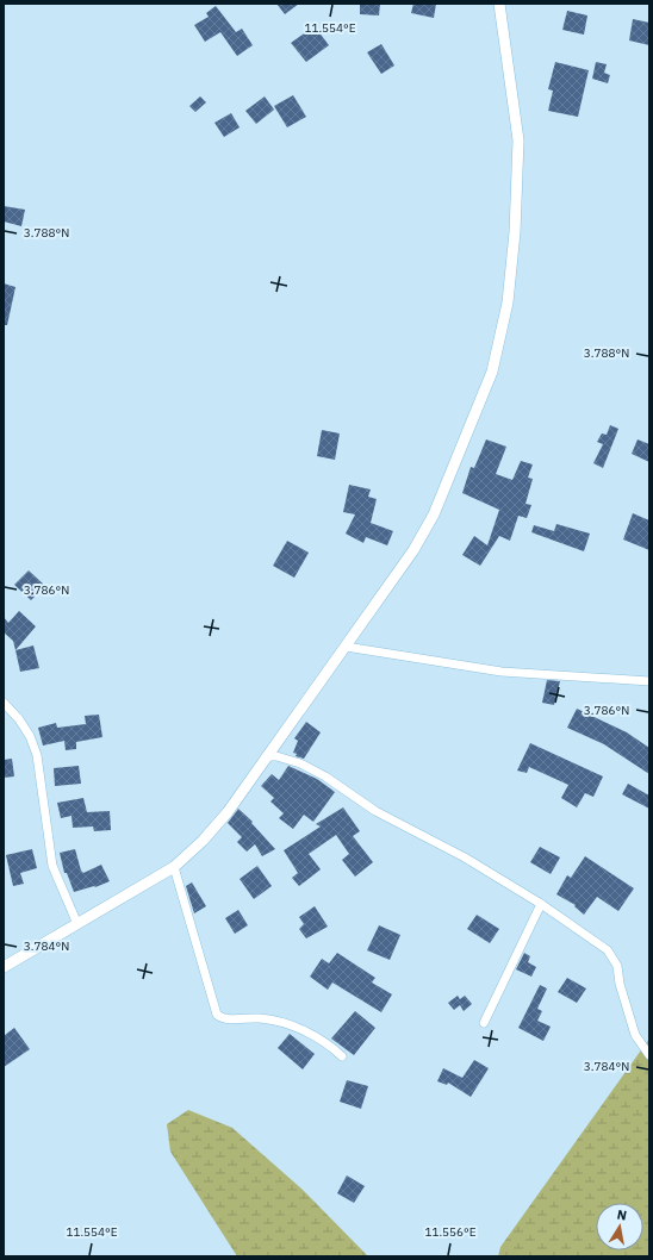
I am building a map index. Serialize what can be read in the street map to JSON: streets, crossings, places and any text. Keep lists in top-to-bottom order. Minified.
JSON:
{"north":"top","coordinates":["11.554°E","3.788°N","3.786°N","3.784°N","11.556°E"]}
